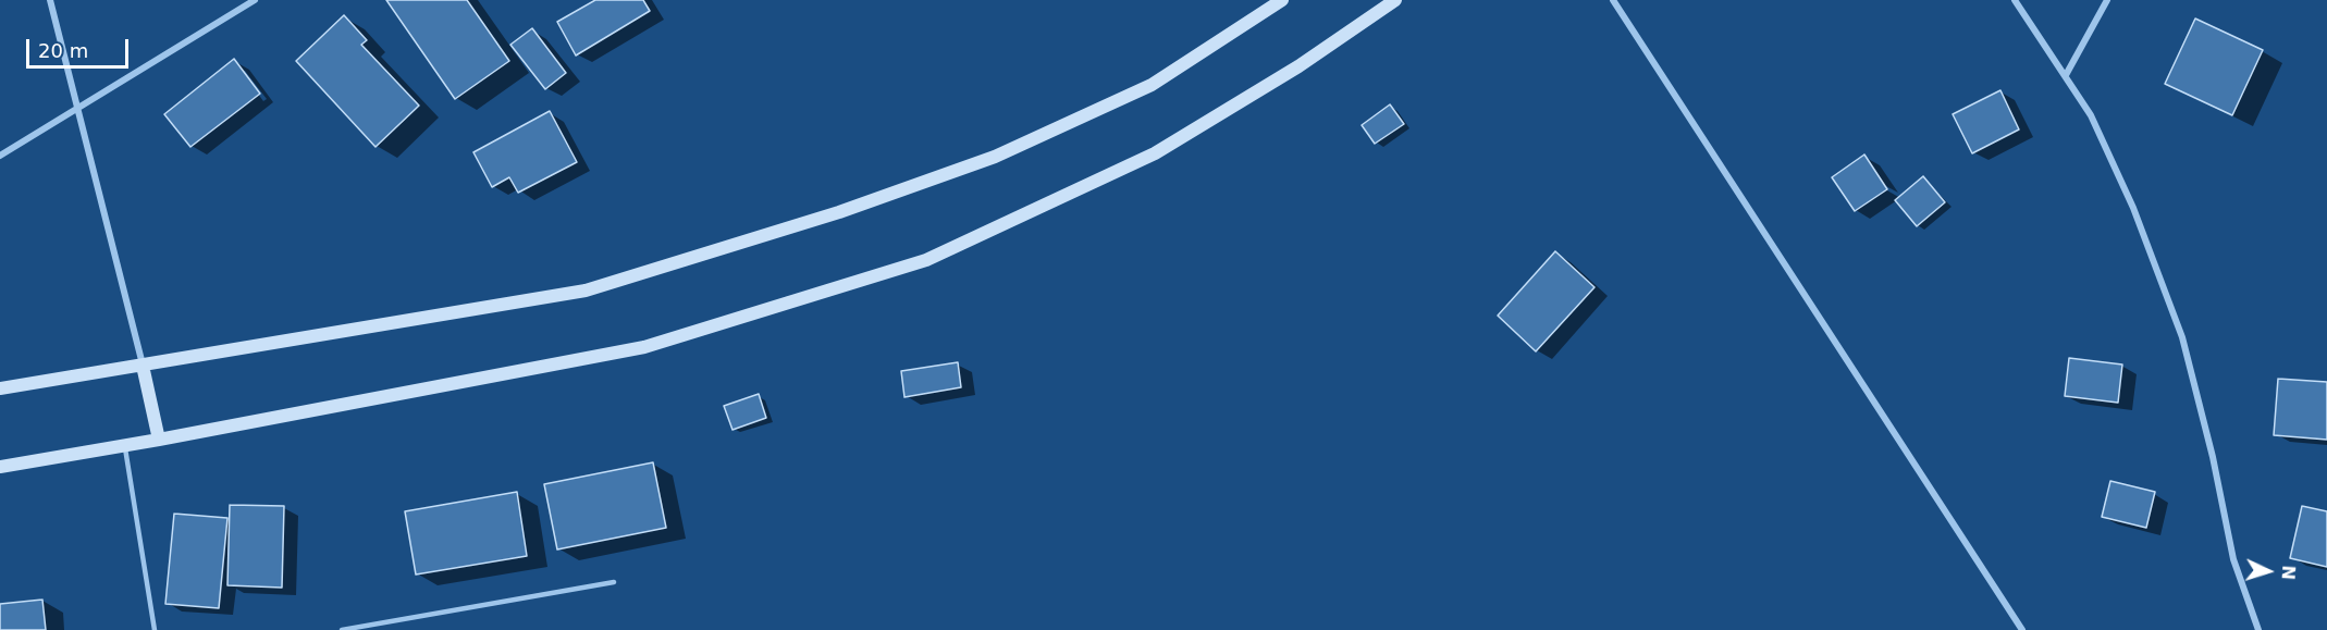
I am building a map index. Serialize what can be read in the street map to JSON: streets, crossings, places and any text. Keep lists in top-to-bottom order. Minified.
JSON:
{"scale_bar":"20 m","north":"right"}
